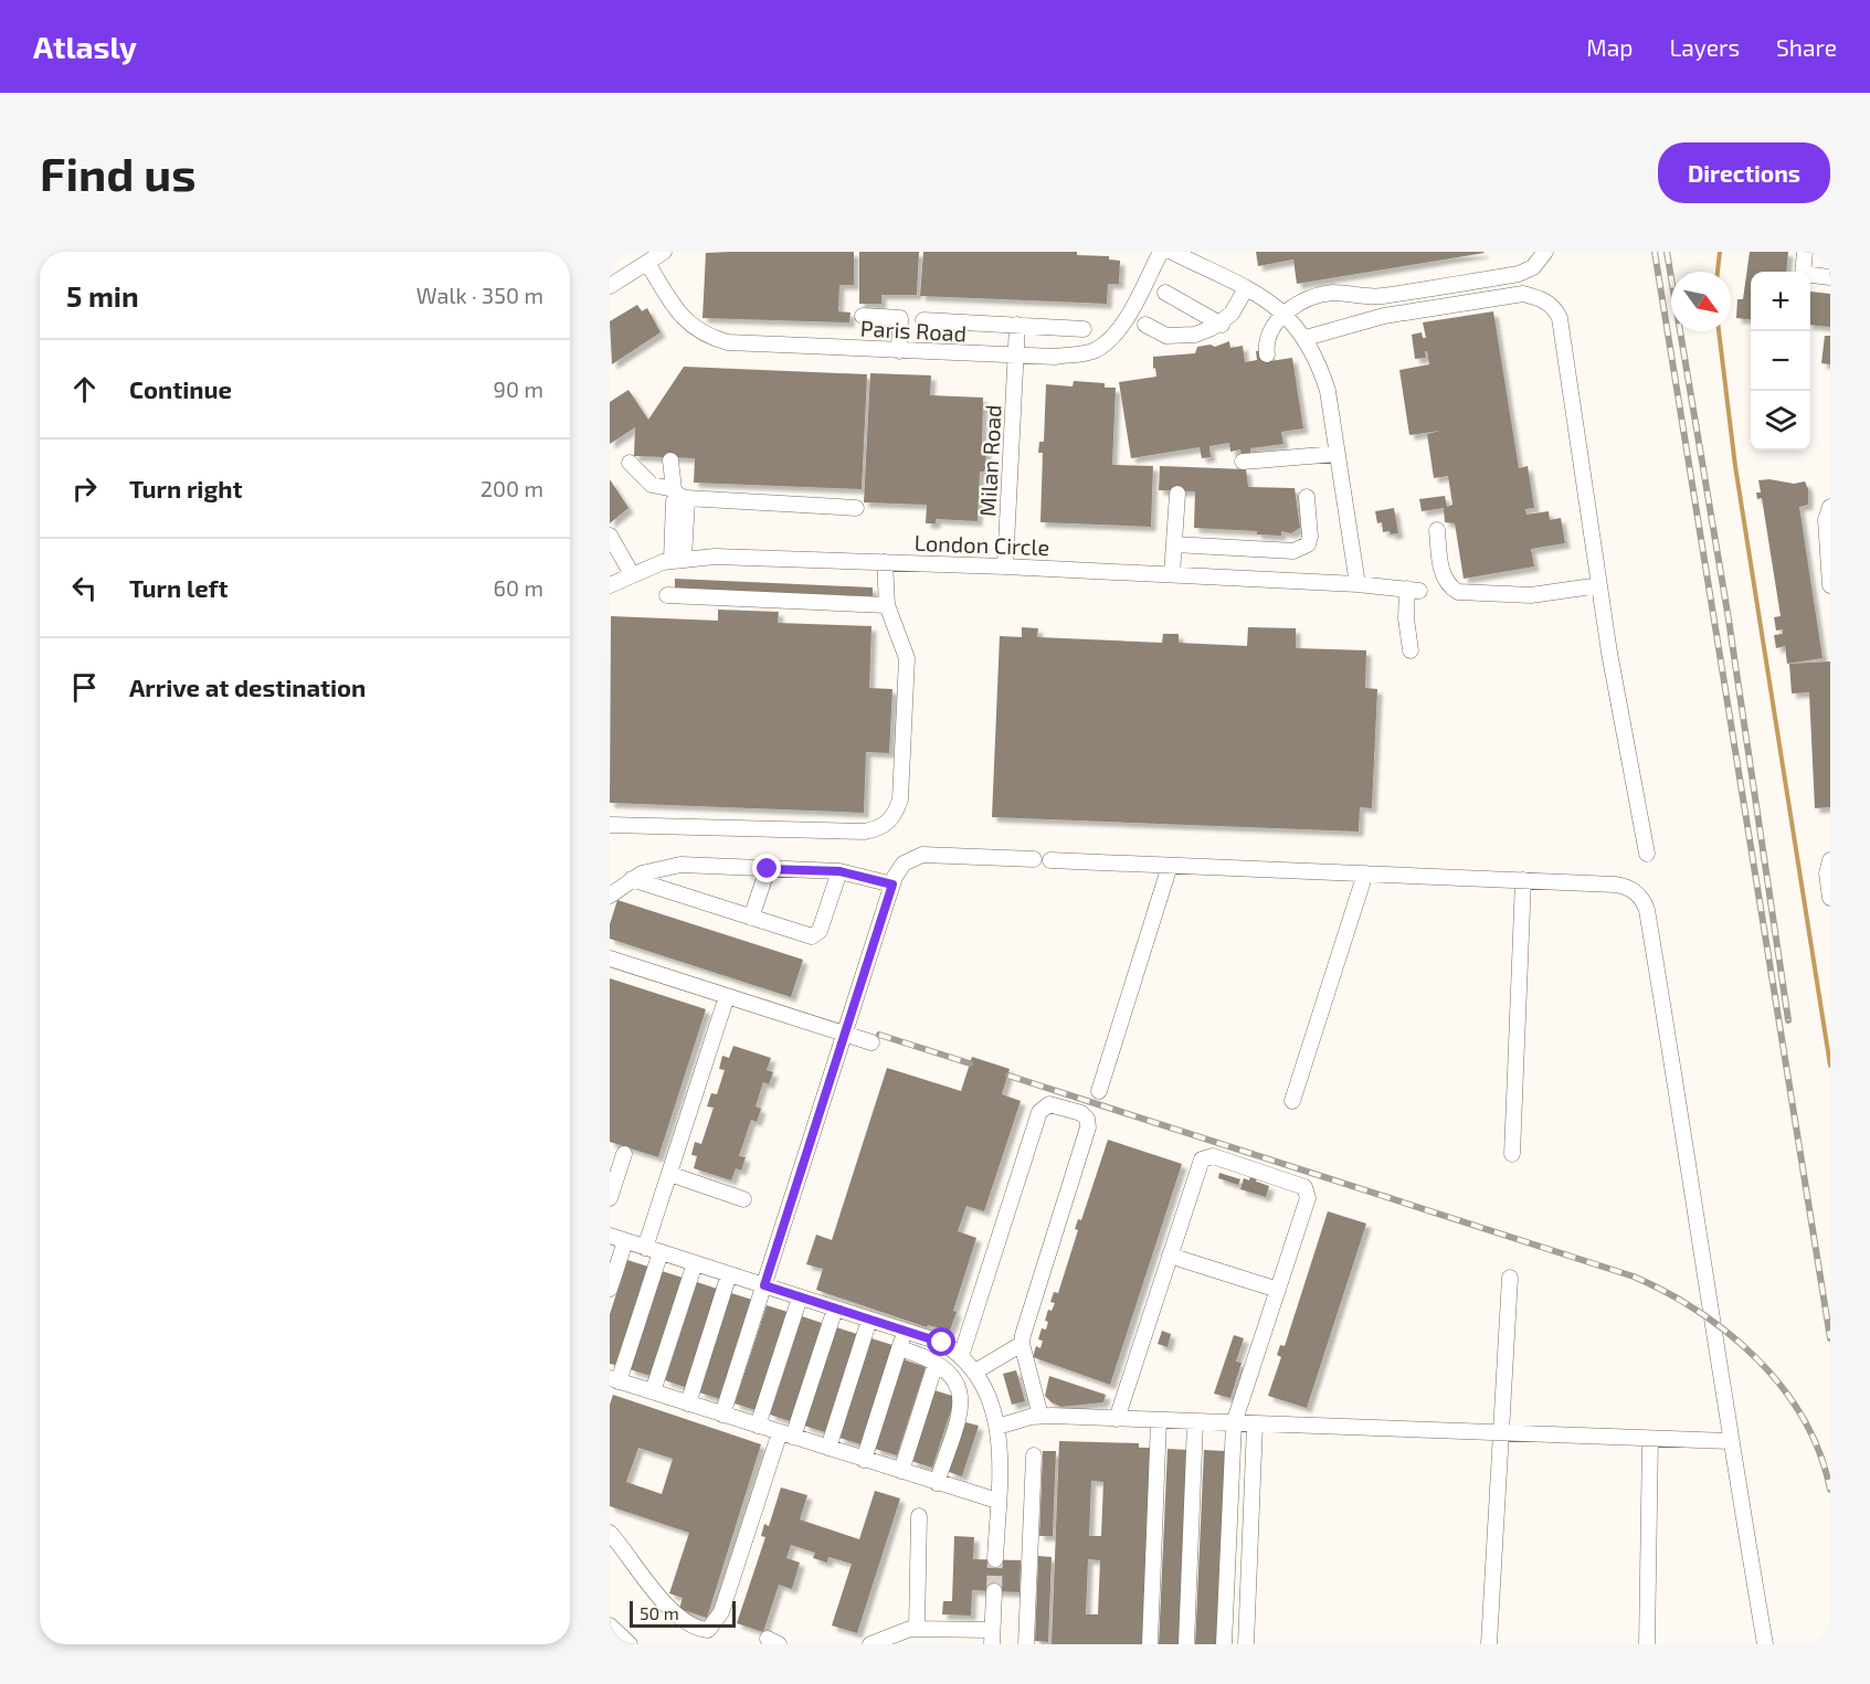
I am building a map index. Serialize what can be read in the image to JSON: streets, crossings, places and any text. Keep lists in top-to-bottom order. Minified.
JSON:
{"streets":{"street":["Paris Road","Milan Road","London Circle"]},"crossings":[["Paris Road","Milan Road"],["Milan Road","London Circle"]],"scale_bar":"50 m","north":"bottom right","page":{"header":"Atlasly","nav":["Map","Layers","Share"],"buttons":"Directions","title":"Find us","heading":["5 min","Walk · 350 m"],"map_buttons":["+","−"],"list":[["Continue","90 m"],["Turn right","200 m"],["Turn left","60 m"],"Arrive at destination"],"scale":"50 m"}}
